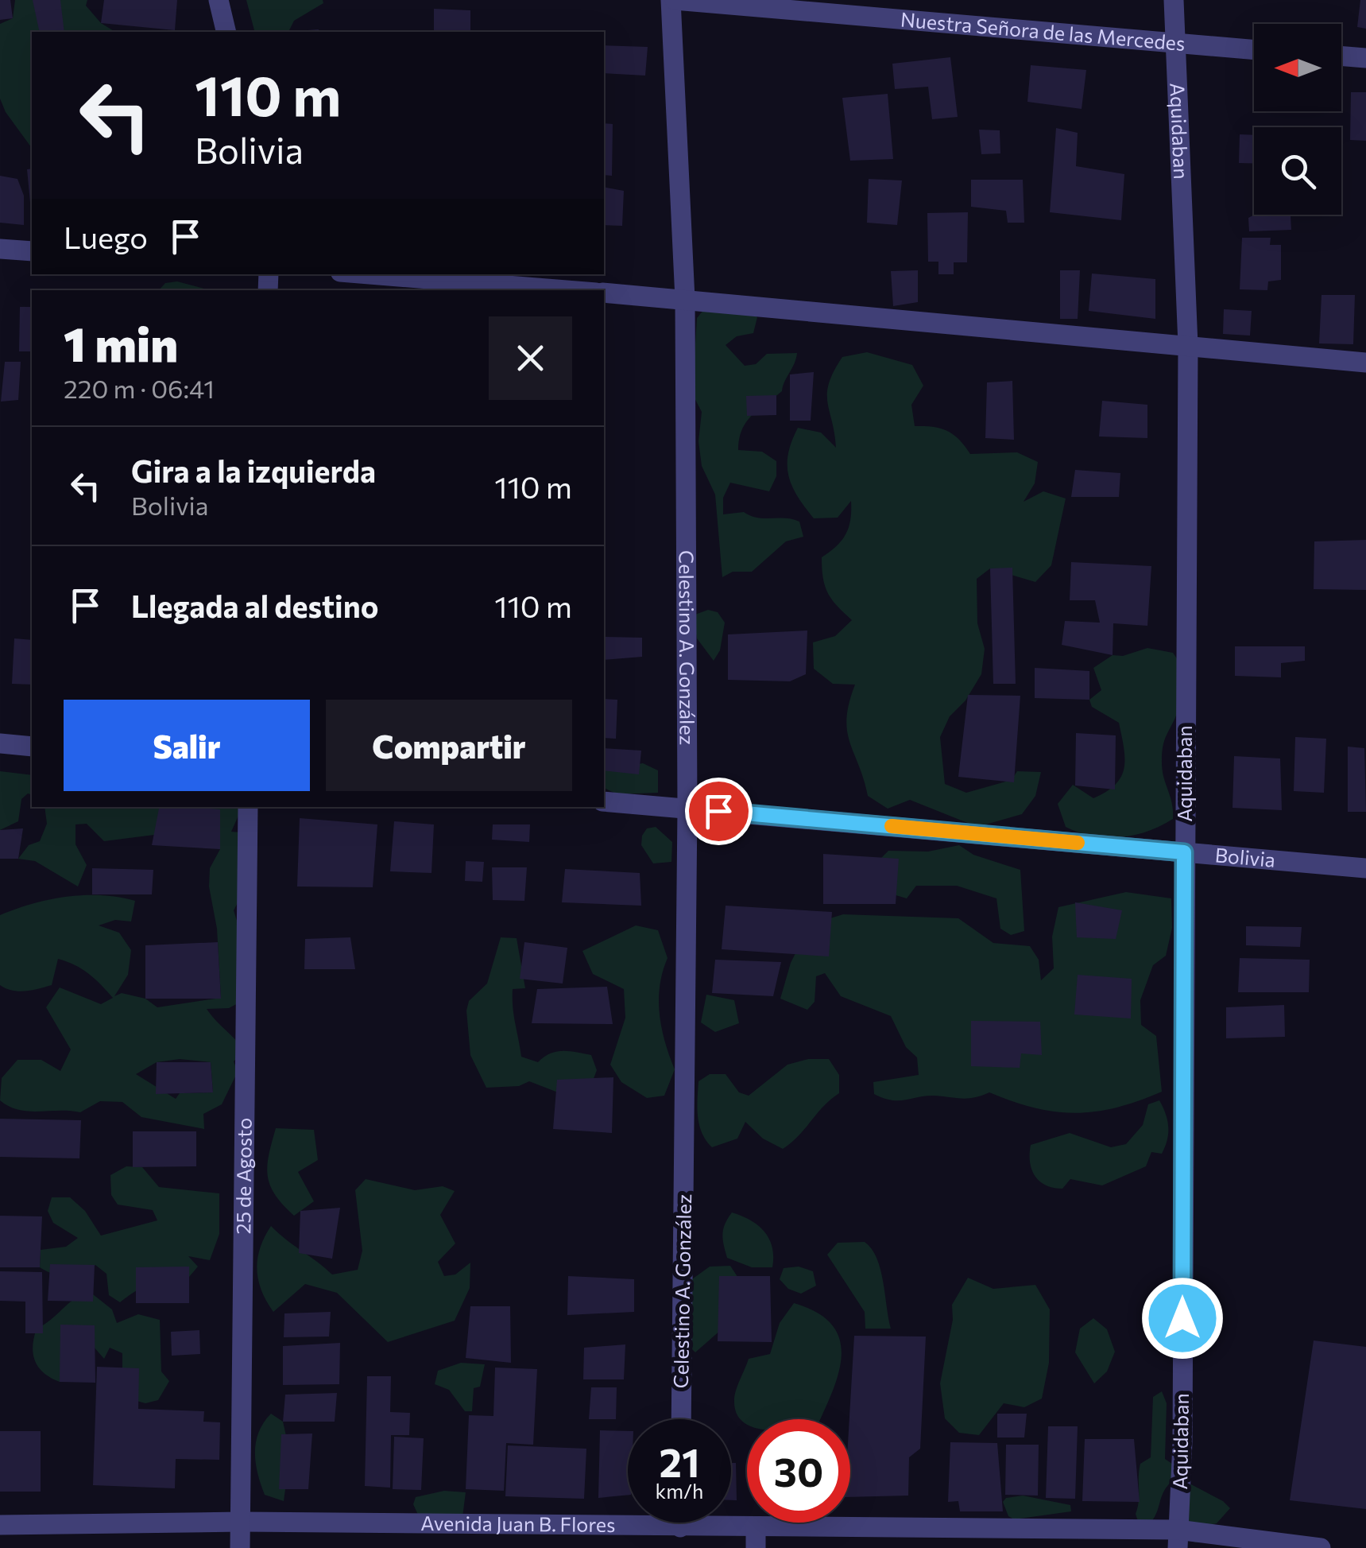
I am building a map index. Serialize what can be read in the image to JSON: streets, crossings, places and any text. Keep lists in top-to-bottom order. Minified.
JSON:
{"streets":{"street":["Nuestra Señora de las Mercedes","Aquidaban","Celestino A. González","Bolivia","25 de Agosto","Avenida Juan B. Flores"]},"crossings":[["Nuestra Señora de las Mercedes","Aquidaban"],["Nuestra Señora de las Mercedes","Celestino A. González"],["Aquidaban","Bolivia"],["Aquidaban","Avenida Juan B. Flores"],["Celestino A. González","Bolivia"],["25 de Agosto","Avenida Juan B. Flores"]],"north":"left","page":{"turn":["110 m","Bolivia"],"then":"Luego","heading":["1 min","220 m · 06:41"],"list":[{"name":"Gira a la izquierda","note":"Bolivia","value":"110 m"},{"name":"Llegada al destino","value":"110 m"}],"buttons":["Salir","Compartir"],"speed":"21 km/h","limit":"30"}}
